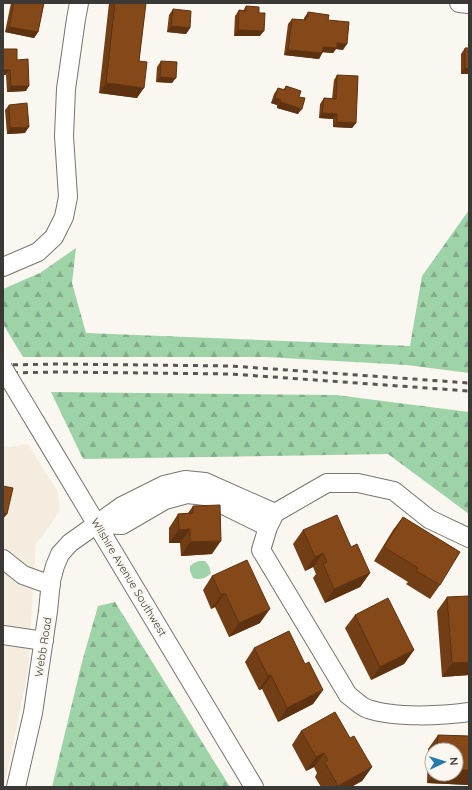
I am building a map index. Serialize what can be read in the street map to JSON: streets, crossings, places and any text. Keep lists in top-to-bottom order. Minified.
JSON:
{"streets":{"street":["Wilshire Avenue Southwest","Webb Road"]},"crossings":[["Wilshire Avenue Southwest","Webb Road"]],"north":"right"}
